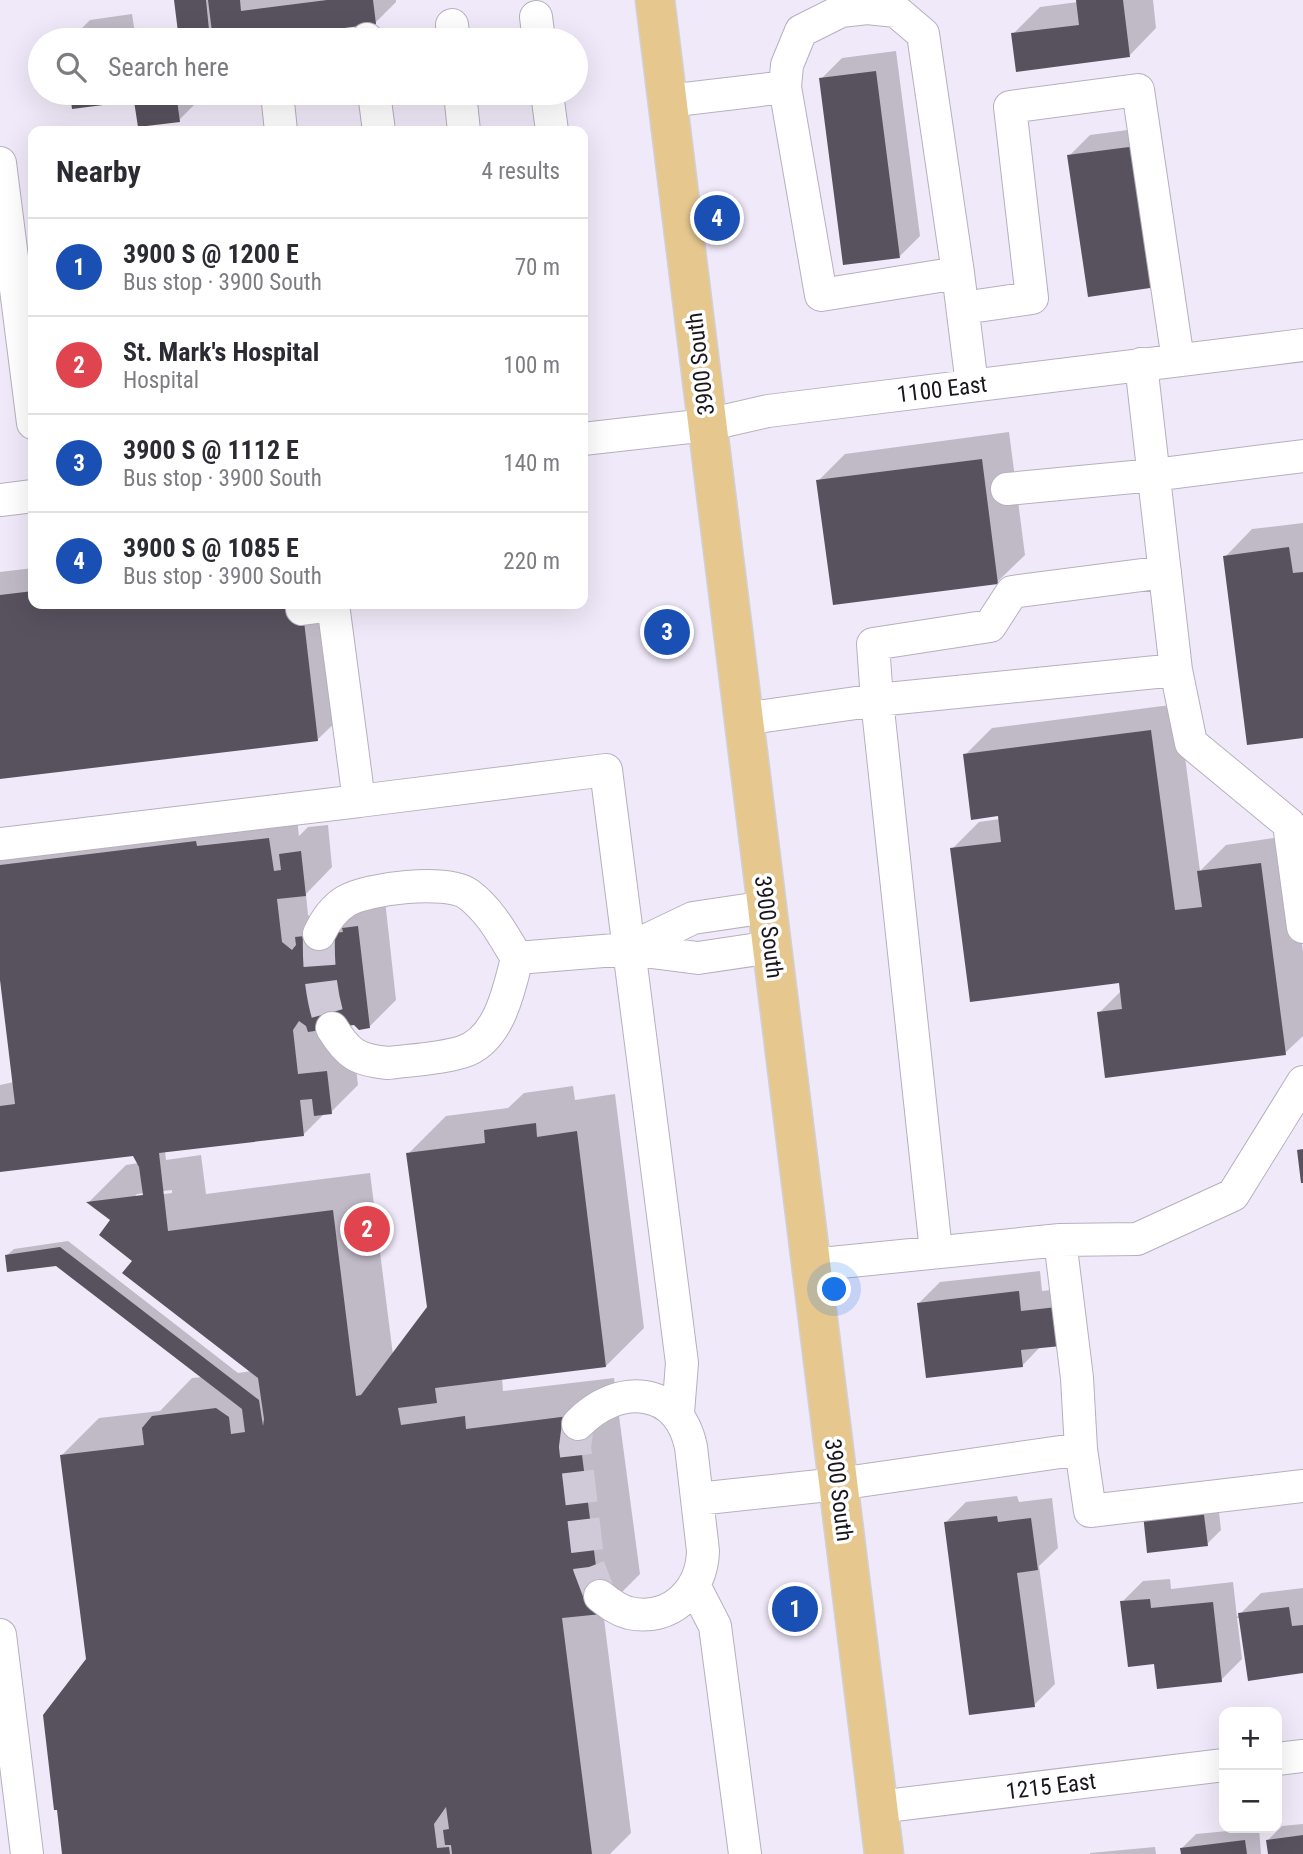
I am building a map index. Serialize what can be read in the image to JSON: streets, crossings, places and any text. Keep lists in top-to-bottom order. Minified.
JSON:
{"streets":{"main road":["3900 South"],"street":["1100 East","1215 East"]},"crossings":[["3900 South","1100 East"],["3900 South","1215 East"]],"page":{"search":"Search here","heading":["Nearby","4 results"],"pins":["4","3","2","1"],"list":[{"mark":"1","name":"3900 S @ 1200 E","note":"Bus stop · 3900 South","value":"70 m"},{"mark":"2","name":"St. Mark's Hospital","note":"Hospital","value":"100 m"},{"mark":"3","name":"3900 S @ 1112 E","note":"Bus stop · 3900 South","value":"140 m"},{"mark":"4","name":"3900 S @ 1085 E","note":"Bus stop · 3900 South","value":"220 m"}],"map_buttons":["+","−"]}}
